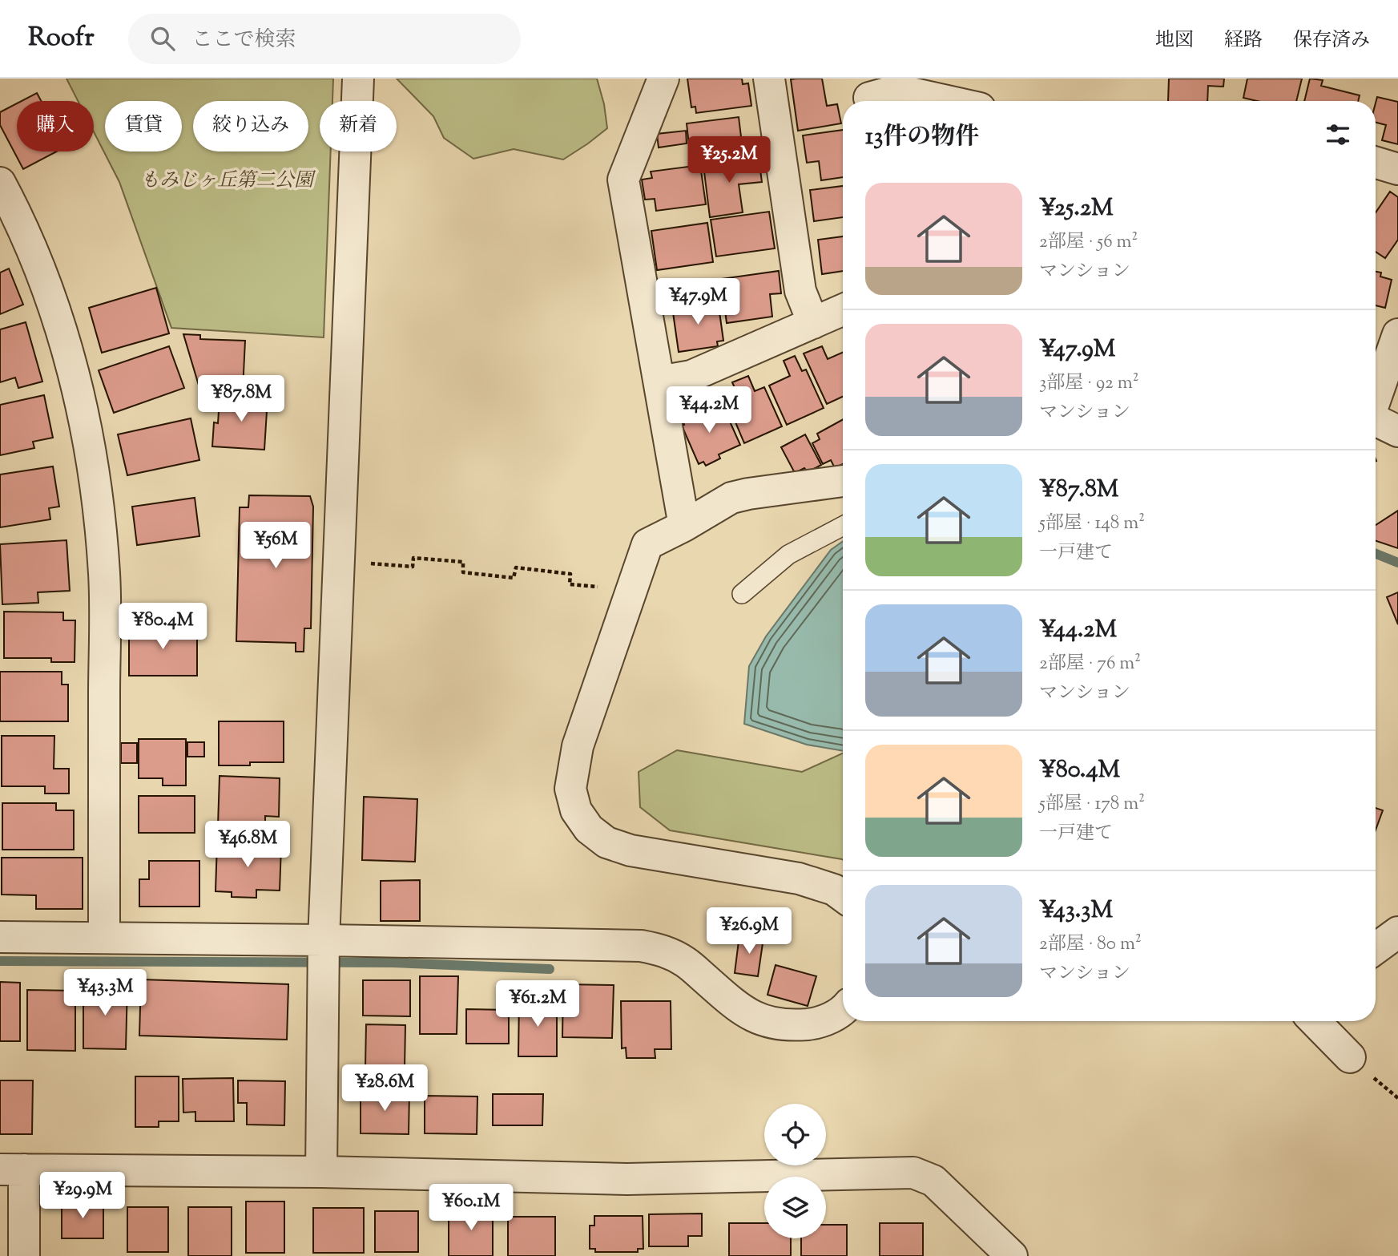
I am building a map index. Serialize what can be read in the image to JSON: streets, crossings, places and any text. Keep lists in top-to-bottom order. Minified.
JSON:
{"parks":["もみじヶ丘第二公園"],"page":{"header":"Roofr","search":"ここで検索","nav":["地図","経路","保存済み"],"chip":["購入","賃貸","絞り込み","新着"],"heading":"13件の物件","price":["¥25.2M","¥47.9M","¥87.8M","¥44.2M","¥56M","¥80.4M","¥46.8M","¥26.9M","¥43.3M","¥61.2M","¥28.6M","¥29.9M","¥60.1M"],"list":[{"name":"¥25.2M","note":"2部屋 · 56 m² · マンション"},{"name":"¥47.9M","note":"3部屋 · 92 m² · マンション"},{"name":"¥87.8M","note":"5部屋 · 148 m² · 一戸建て"},{"name":"¥44.2M","note":"2部屋 · 76 m² · マンション"},{"name":"¥80.4M","note":"5部屋 · 178 m² · 一戸建て"},{"name":"¥43.3M","note":"2部屋 · 80 m² · マンション"}]}}
